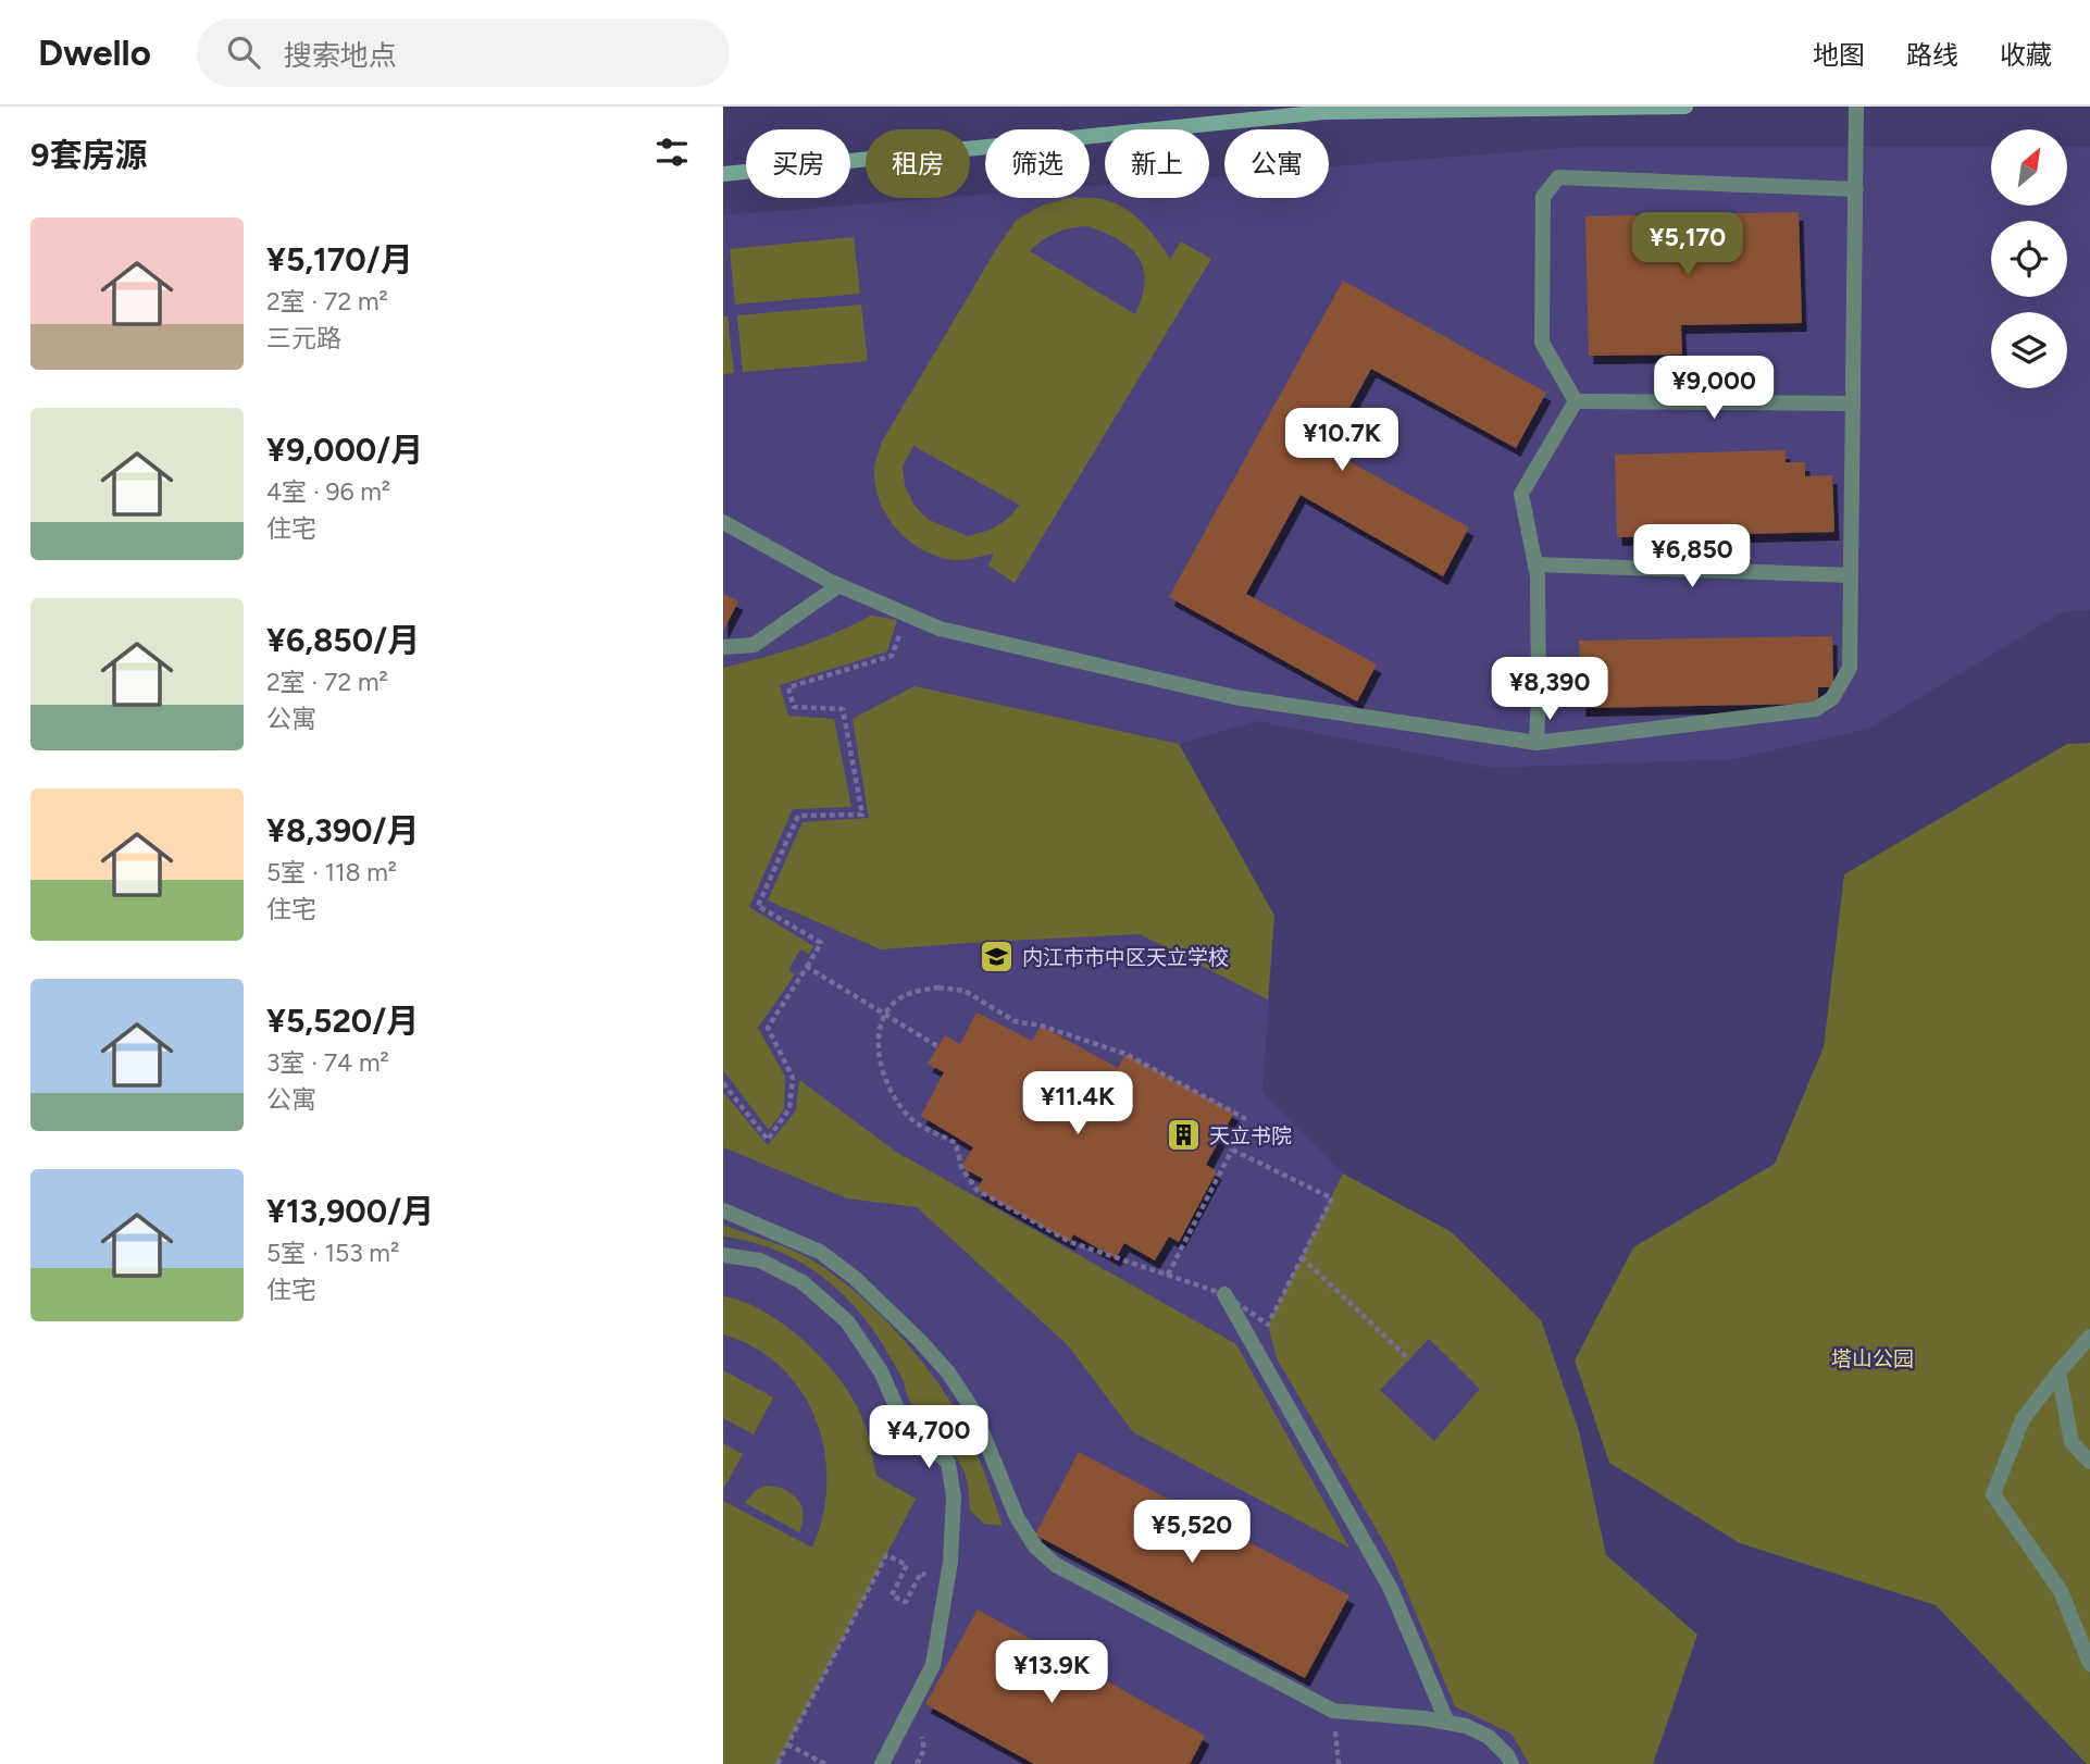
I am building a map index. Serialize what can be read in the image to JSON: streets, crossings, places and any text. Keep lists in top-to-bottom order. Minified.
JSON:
{"parks":["塔山公园"],"places":{"school or university":["内江市市中区天立学校"],"building":["天立书院"]},"north":"top right","page":{"header":"Dwello","search":"搜索地点","nav":["地图","路线","收藏"],"heading":"9套房源","chip":["买房","租房","筛选","新上","公寓"],"list":[{"name":"¥5,170/月","note":"2室 · 72 m² · 三元路"},{"name":"¥9,000/月","note":"4室 · 96 m² · 住宅"},{"name":"¥6,850/月","note":"2室 · 72 m² · 公寓"},{"name":"¥8,390/月","note":"5室 · 118 m² · 住宅"},{"name":"¥5,520/月","note":"3室 · 74 m² · 公寓"},{"name":"¥13,900/月","note":"5室 · 153 m² · 住宅"}],"price":["¥5,170","¥9,000","¥10.7K","¥6,850","¥8,390","¥11.4K","¥4,700","¥5,520","¥13.9K"]}}
